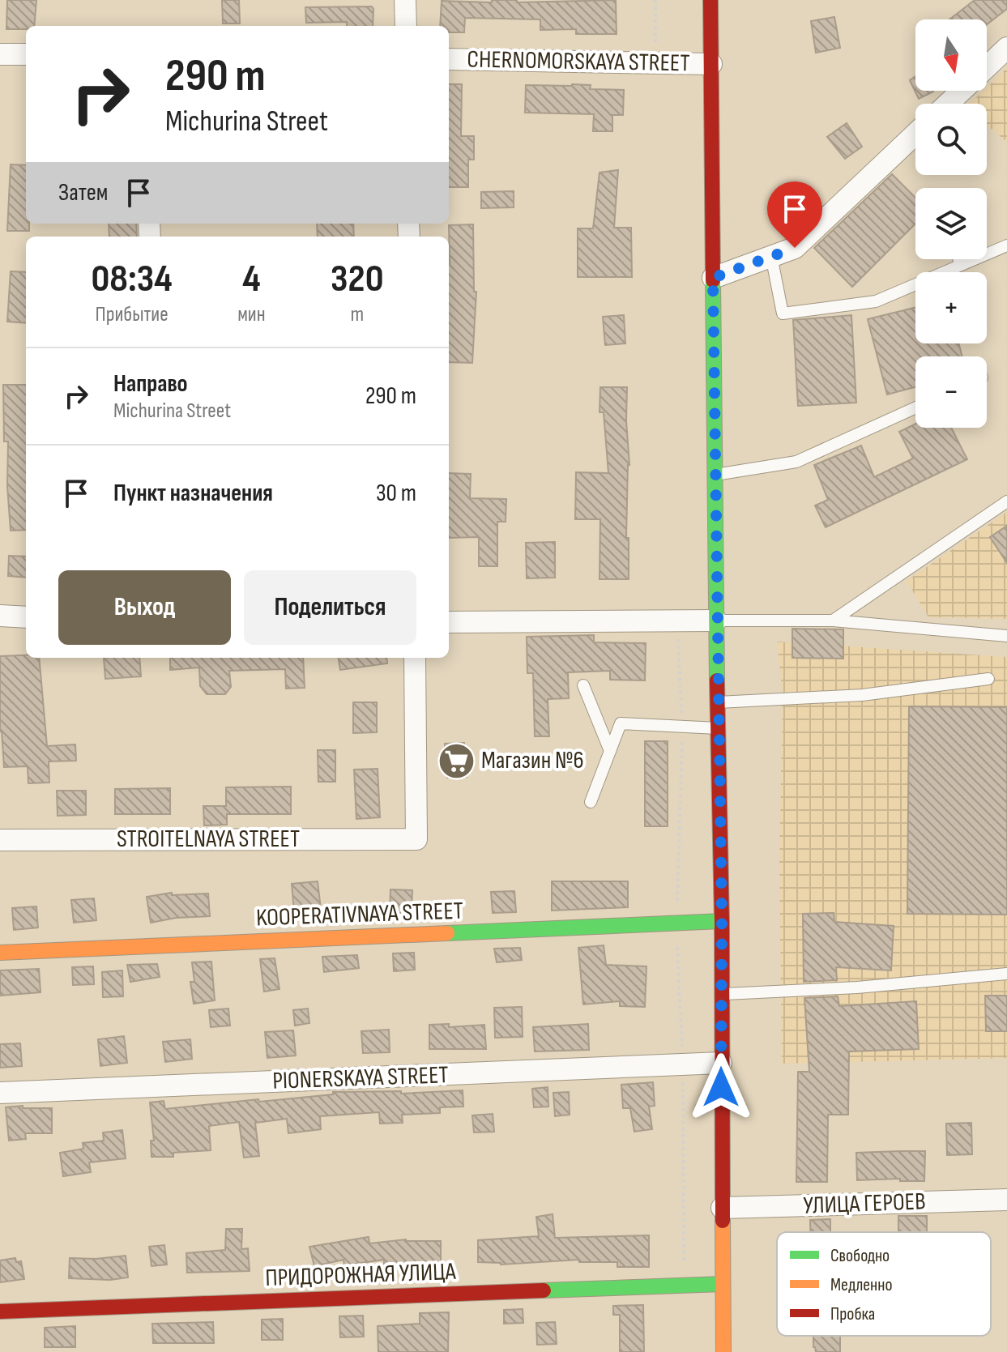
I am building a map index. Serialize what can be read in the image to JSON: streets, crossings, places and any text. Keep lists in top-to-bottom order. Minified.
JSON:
{"streets":{"street":["CHERNOMORSKAYA STREET","STROITELNAYA STREET","KOOPERATIVNAYA STREET","PIONERSKAYA STREET","УЛИЦА ГЕРОЕВ","ПРИДОРОЖНАЯ УЛИЦА"]},"places":{"supermarket":["Магазин №6"]},"legend":["Свободно","Медленно","Пробка"],"north":"bottom","page":{"map_buttons":["+","−"],"turn":["290 m","Michurina Street"],"then":"Затем","eta":["08:34","Прибытие","4","мин","320","m"],"list":[{"name":"Направо","note":"Michurina Street","value":"290 m"},{"name":"Пункт назначения","value":"30 m"}],"buttons":["Выход","Поделиться"]}}
